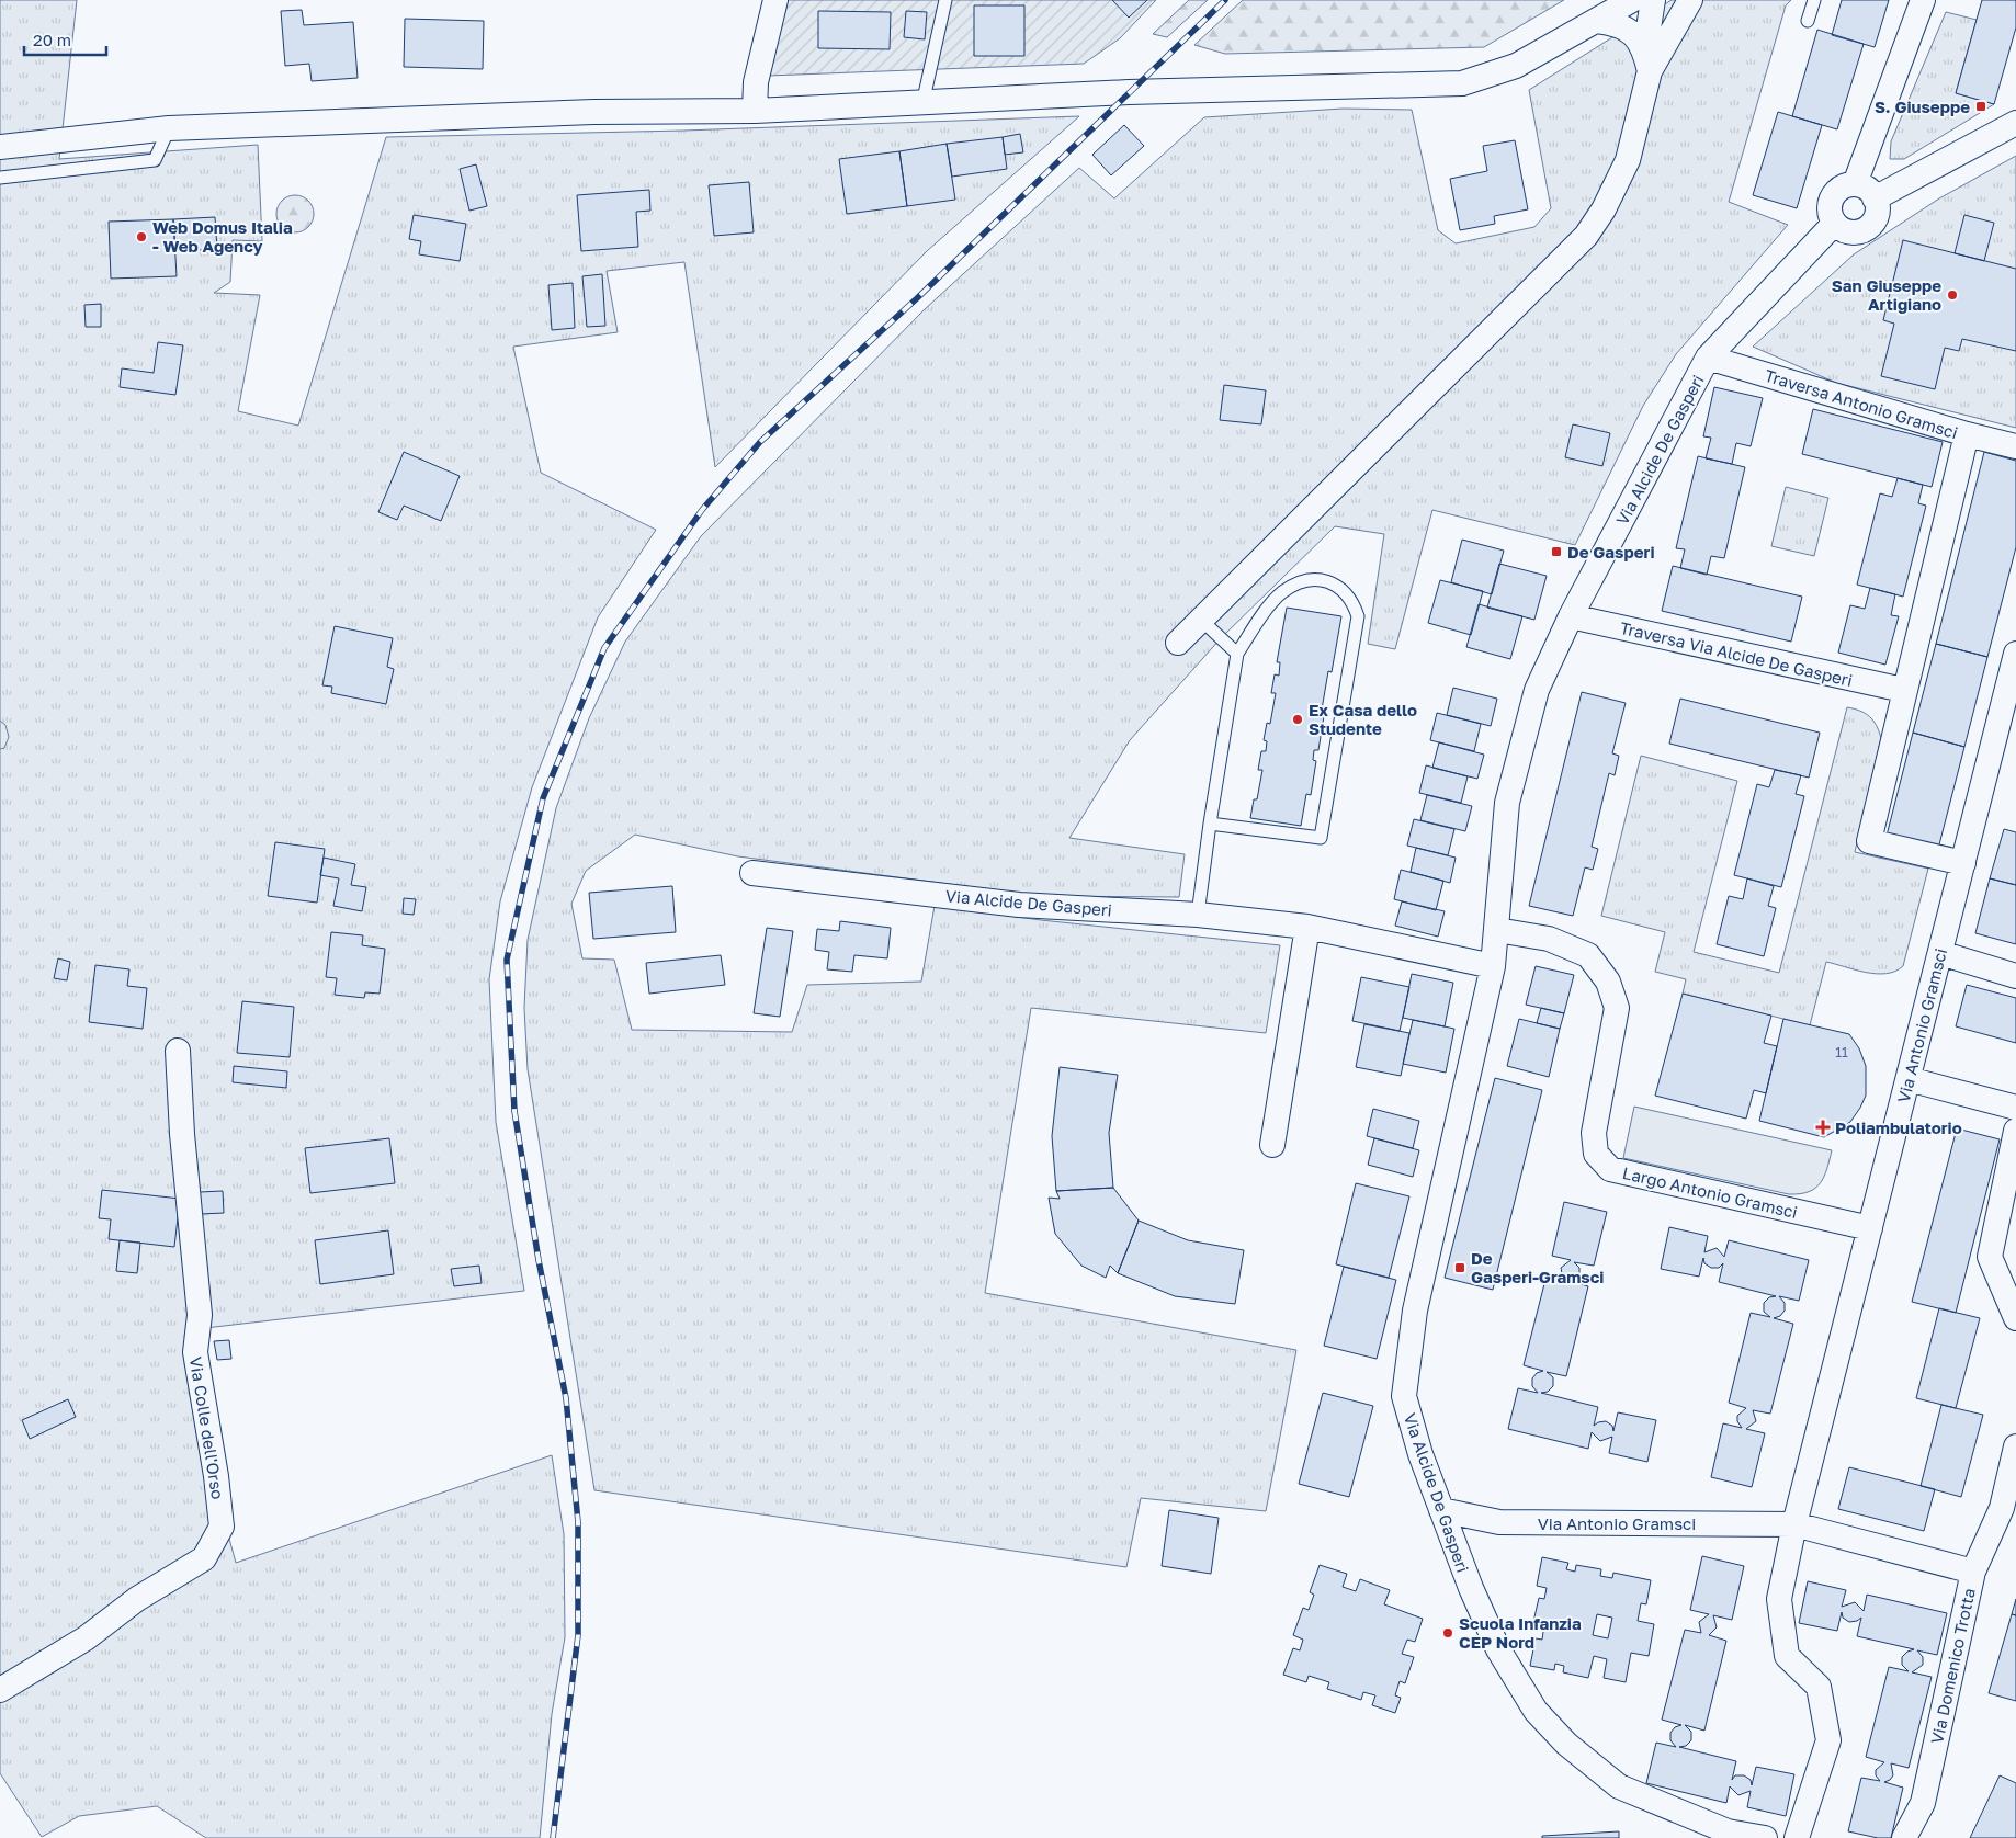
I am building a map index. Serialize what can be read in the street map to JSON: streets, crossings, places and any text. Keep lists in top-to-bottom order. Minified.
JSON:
{"streets":{"street":["Traversa Antonio Gramsci","Via Alcide De Gasperi","Traversa Via Alcide De Gasperi","Via Antonio Gramsci","Largo Antonio Gramsci","Via Colle dell'Orso","Via Domenico Trotta"]},"crossings":[["Traversa Antonio Gramsci","Via Alcide De Gasperi"],["Via Alcide De Gasperi","Traversa Via Alcide De Gasperi"],["Via Alcide De Gasperi","Via Antonio Gramsci"],["Via Alcide De Gasperi","Largo Antonio Gramsci"],["Via Antonio Gramsci","Largo Antonio Gramsci"],["Via Antonio Gramsci","Via Domenico Trotta"]],"places":{"transit":["S. Giuseppe","De Gasperi","De Gasperi-Gramsci"],"other":["Web Domus Italia - Web Agency","San Giuseppe Artigiano","Ex Casa dello Studente","Scuola Infanzia CEP Nord"],"health":["Poliambulatorio"]},"house_numbers":["11"],"scale_bar":"20 m"}
